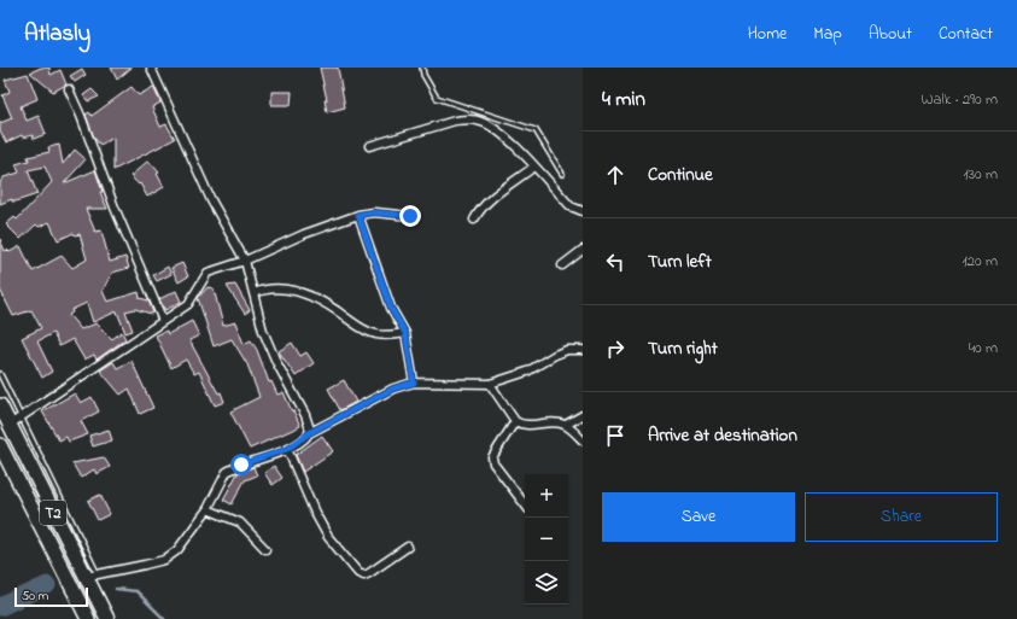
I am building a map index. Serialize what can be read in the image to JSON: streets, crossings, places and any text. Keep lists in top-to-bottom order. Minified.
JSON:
{"streets":{"highway":["T2"]},"scale_bar":"50 m","page":{"header":"Atlasly","nav":["Home","Map","About","Contact"],"heading":["4 min","Walk · 290 m"],"list":[["Continue","130 m"],["Turn left","120 m"],["Turn right","40 m"],"Arrive at destination"],"map_buttons":["+","−"],"buttons":["Save","Share"],"scale":"50 m"}}
